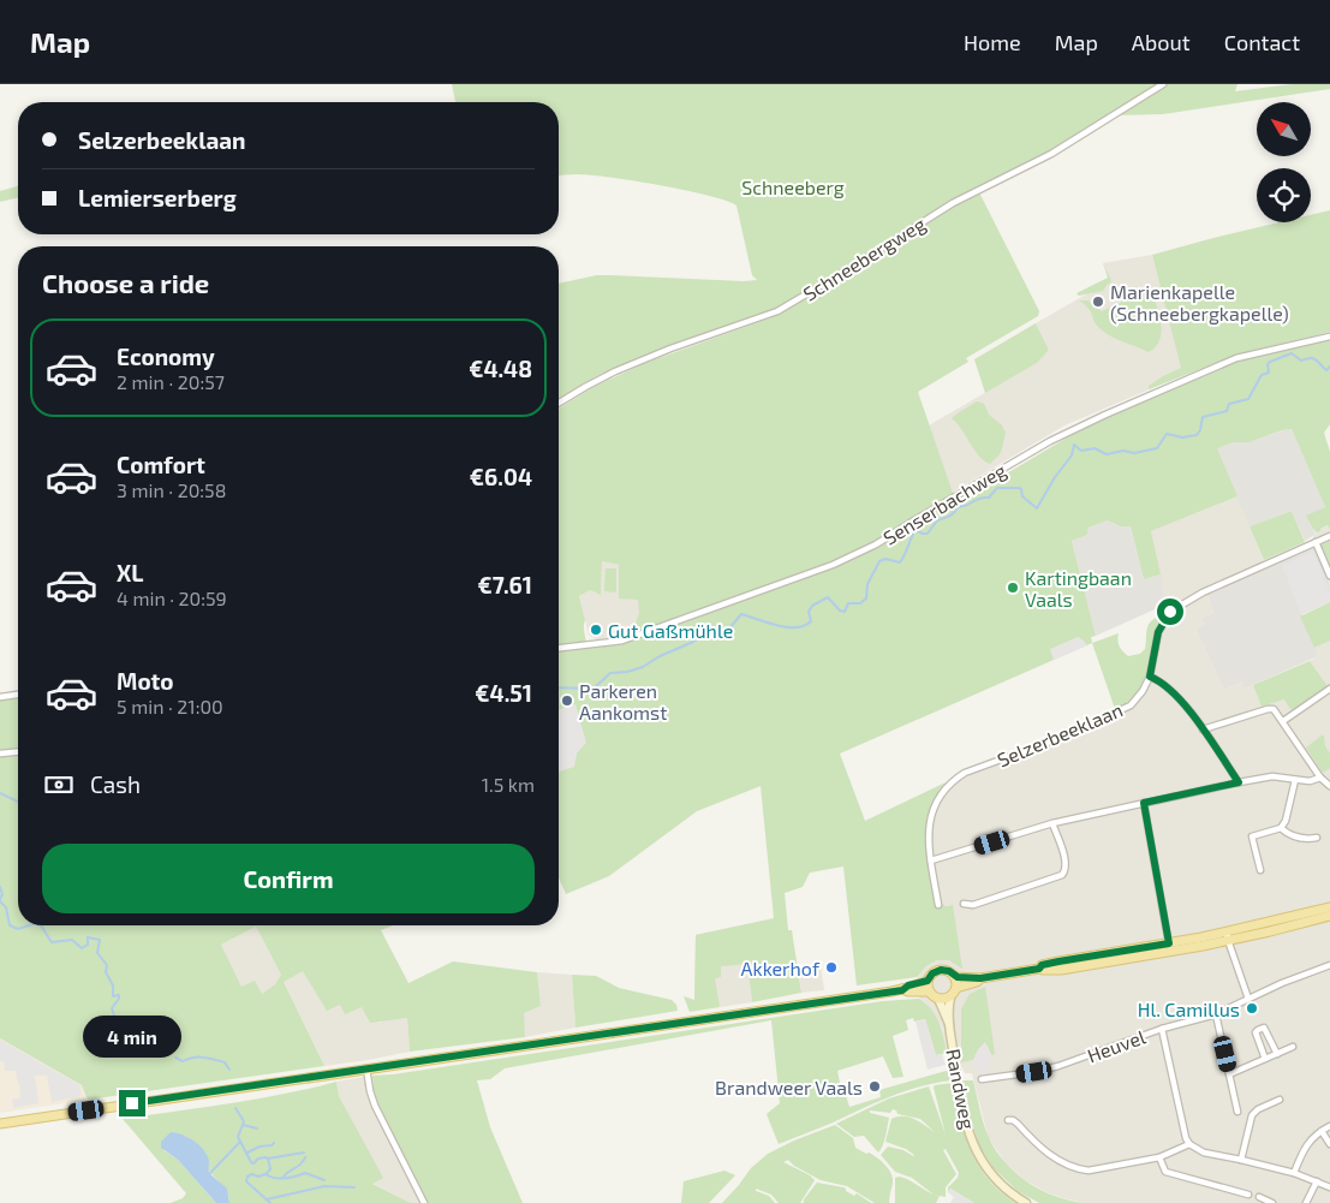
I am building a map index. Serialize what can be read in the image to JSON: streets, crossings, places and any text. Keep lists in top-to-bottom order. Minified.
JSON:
{"streets":{"main road":["Randweg"],"street":["Schneebergweg","Senserbachweg","Selzerbeeklaan","Heuvel"]},"parks":["Schneeberg"],"places":["Marienkapelle (Schneebergkapelle)","Kartingbaan Vaals","Gut Gaßmühle","Parkeren Aankomst","Akkerhof","Hl. Camillus","Brandweer Vaals"],"north":"top left","page":{"header":"Map","nav":["Home","Map","About","Contact"],"banner":["Selzerbeeklaan","Lemierserberg"],"heading":"Choose a ride","list":[{"name":"Economy","note":"2 min · 20:57","value":"€4.48"},{"name":"Comfort","note":"3 min · 20:58","value":"€6.04"},{"name":"XL","note":"4 min · 20:59","value":"€7.61"},{"name":"Moto","note":"5 min · 21:00","value":"€4.51"}],"pay":["Cash","1.5 km"],"buttons":"Confirm","bubble":"4 min"}}
